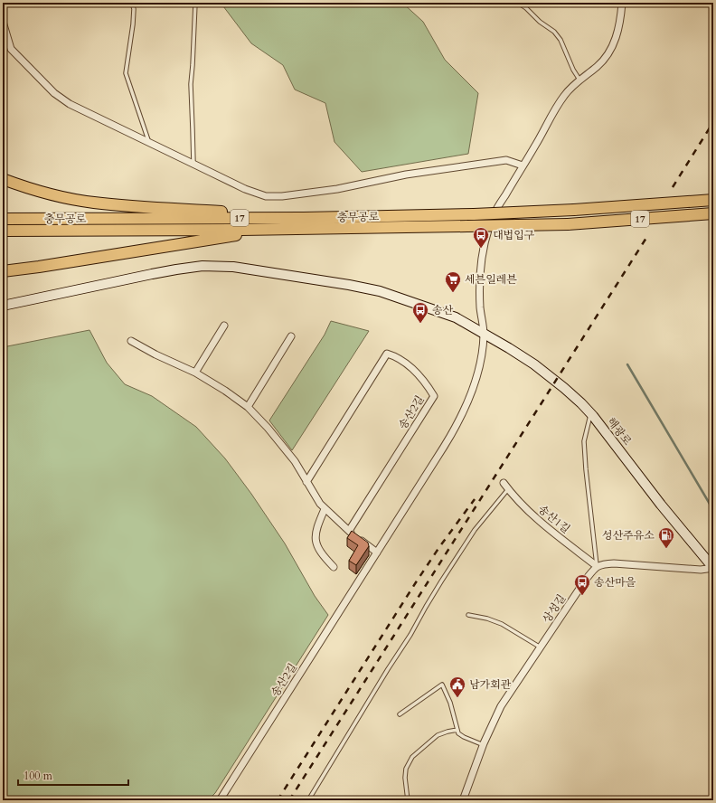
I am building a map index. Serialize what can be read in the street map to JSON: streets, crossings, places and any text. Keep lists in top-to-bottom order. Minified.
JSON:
{"streets":{"highway":["충무공로","17"],"main road":["해광로"],"street":["송산2길","송산1길","상성길"]},"crossings":[["송산2길","해광로"],["송산1길","상성길"]],"places":{"bus stop":["대법입구","송산","송산마을"],"supermarket":["세븐일레븐"],"fuel station":["성산주유소"],"public building":["남가회관"]},"scale_bar":"100 m"}
